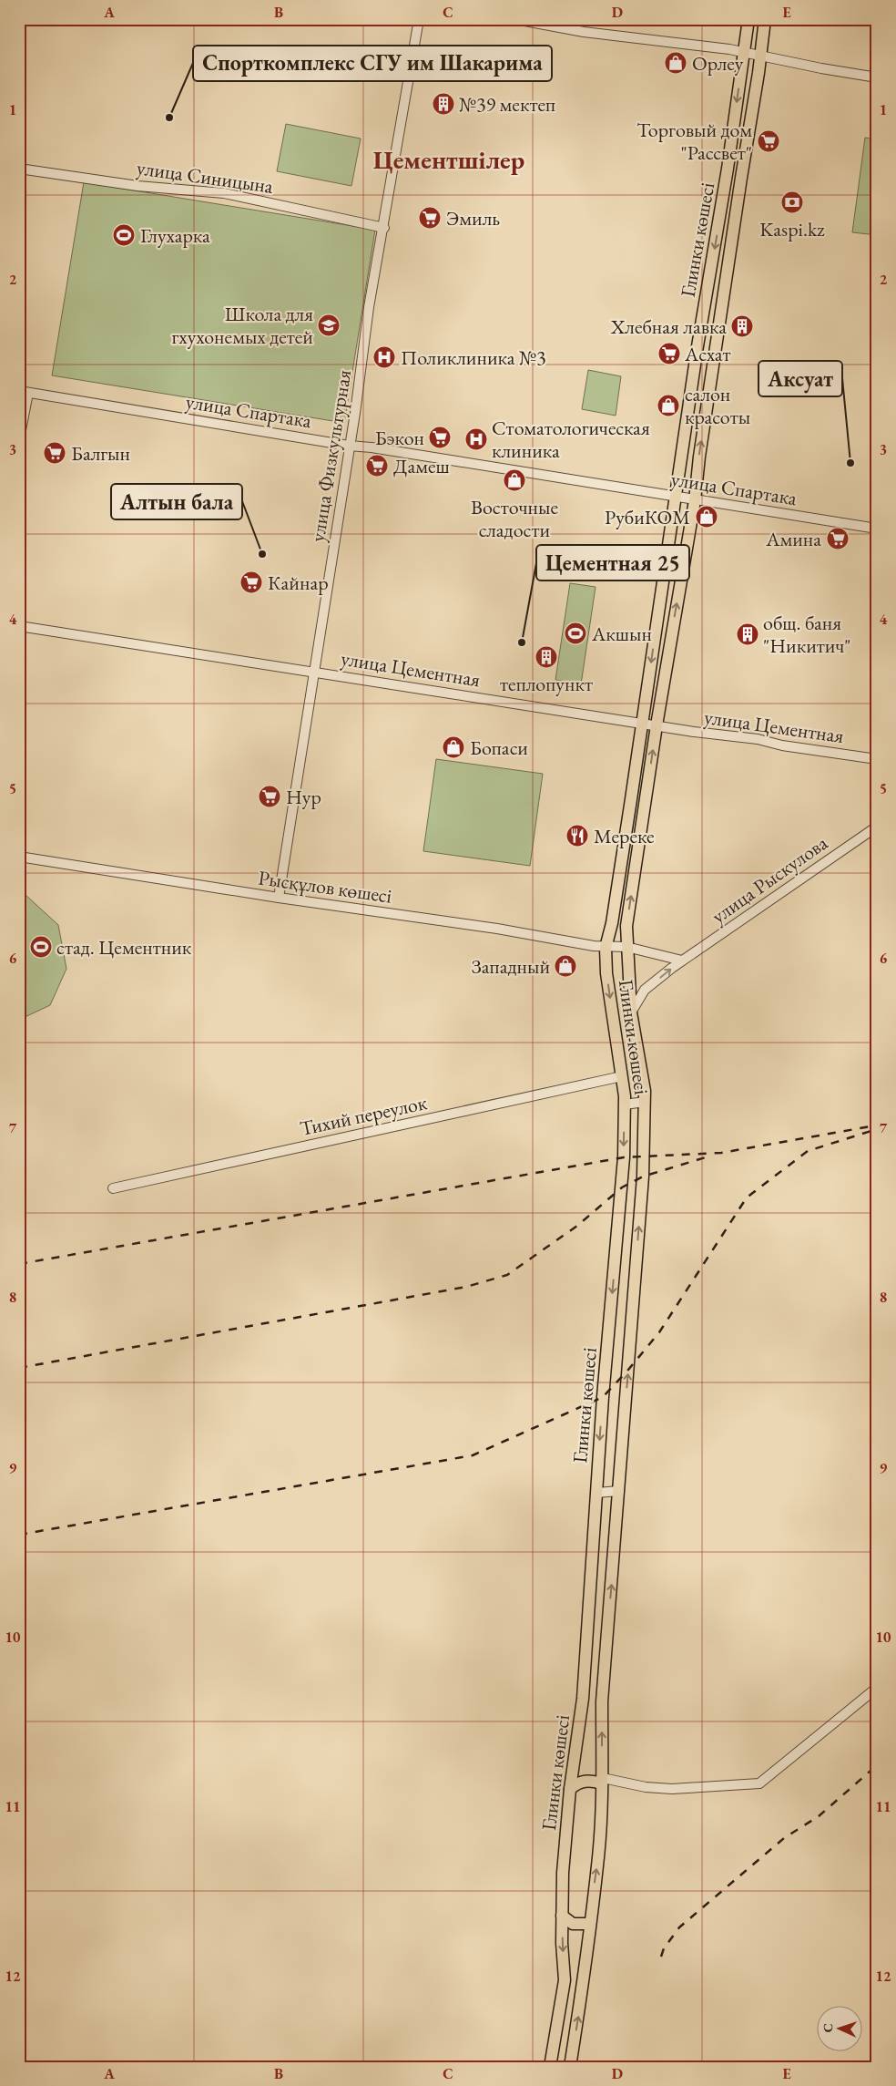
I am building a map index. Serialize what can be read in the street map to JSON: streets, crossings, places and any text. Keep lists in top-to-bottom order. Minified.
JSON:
{"streets":{"main road":["Глинки көшесі"],"street":["улица Синицына","улица Спартака","улица Физкультурная","улица Цементная","улица Рыскулова","Рысқұлов көшесі","Тихий переулок"]},"crossings":[["улица Синицына","улица Физкультурная"],["Глинки көшесі","улица Спартака"],["Глинки көшесі","улица Цементная"],["Глинки көшесі","улица Рыскулова"],["Глинки көшесі","Рысқұлов көшесі"],["Глинки көшесі","Тихий переулок"],["улица Спартака","улица Физкультурная"],["улица Физкультурная","улица Цементная"],["улица Физкультурная","Рысқұлов көшесі"]],"districts":["Цементшілер"],"places":{"shop":["Орлеу","салон красоты","Восточные сладости","РубиКОМ","Бопаси","Западный"],"building":["№39 мектеп","Хлебная лавка","общ. баня \"Никитич\"","теплопункт"],"other":["Спорткомплекс СГУ им Шакарима","Аксуат","Алтын бала","Цементная 25"],"supermarket":["Торговый дом \"Рассвет\"","Эмиль","Асхат","Бэкон","Балгын","Дамеш","Амина","Кайнар","Нур"],"bank":["Kaspi.kz"],"sports":["Глухарка","Акшын","стад. Цементник"],"school or university":["Школа для гхухонемых детей"],"hospital":["Поликлиника №3","Стоматологическая клиника"],"restaurant":["Мереке"]},"north":"left","grid":{"columns":["A","B","C","D","E"],"rows":["1","2","3","4","5","6","7","8","9","10","11","12"]}}
